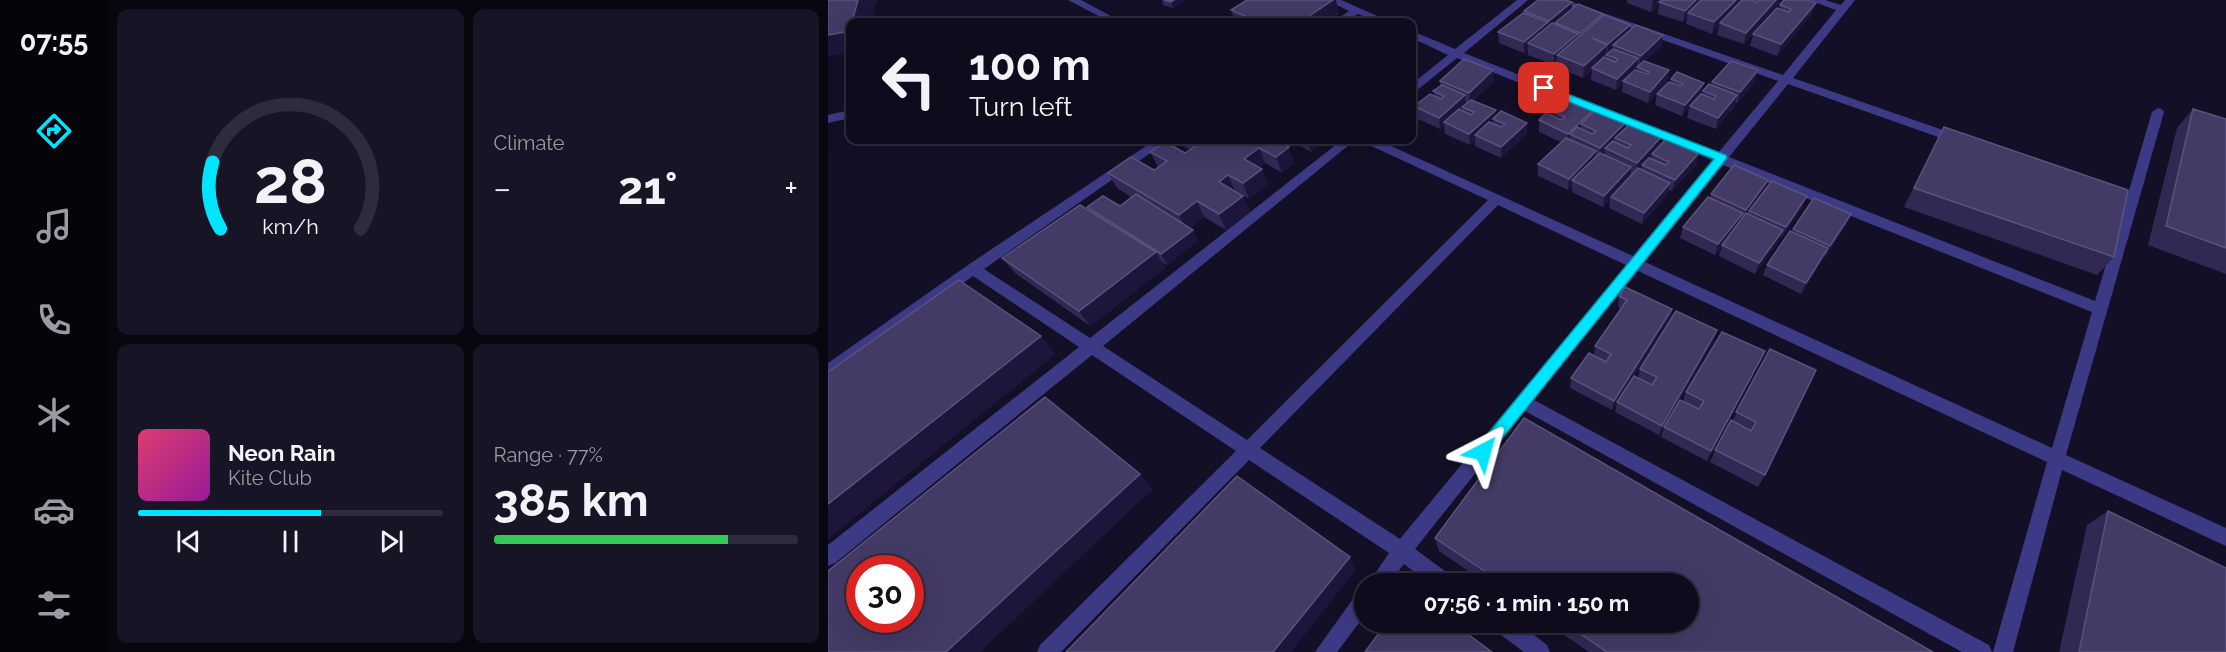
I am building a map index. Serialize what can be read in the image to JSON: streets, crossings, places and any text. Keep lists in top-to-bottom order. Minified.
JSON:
{"page":{"tabs":"07:55","tile":["Climate",["Range · 77%","385 km"]],"turn":["100 m","Turn left"],"heat":["−","21°","+"],"song":["Neon Rain","Kite Club"],"limit":"30","trip":"07:56 · 1 min · 150 m","gauge":["28","km/h"]}}
